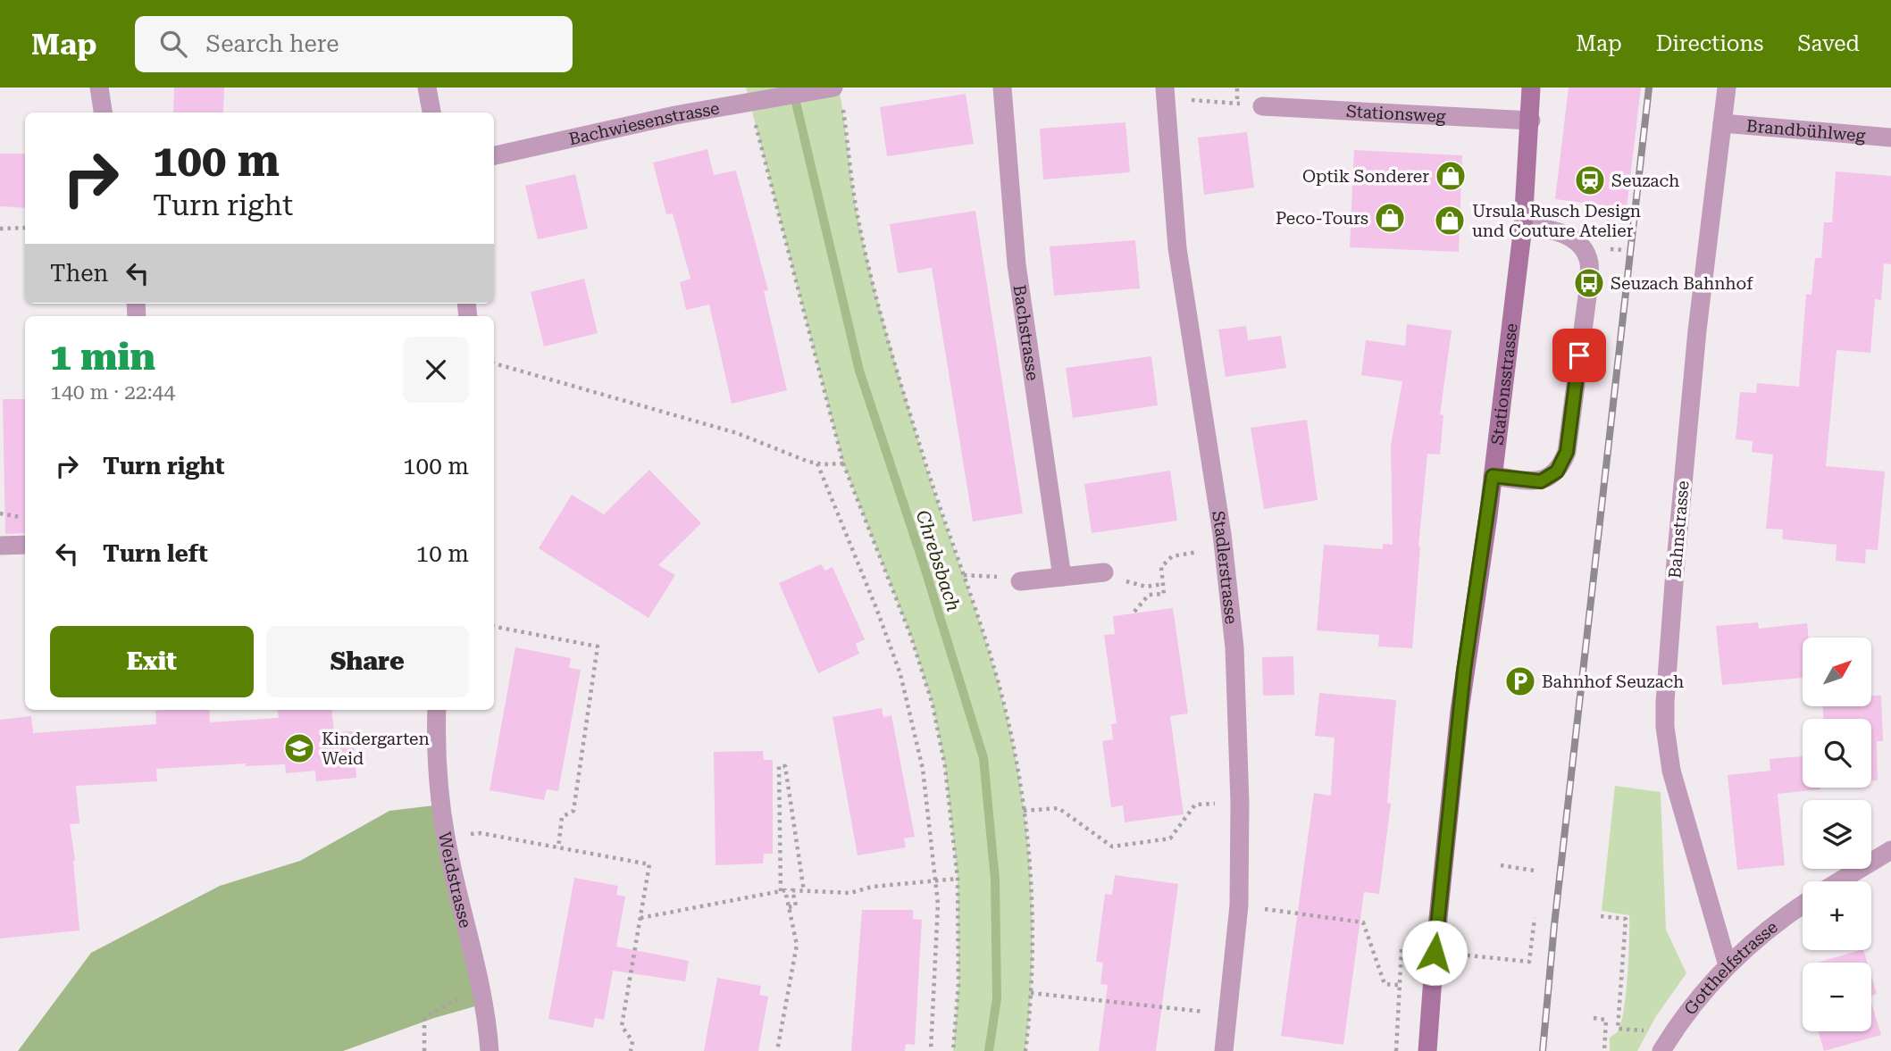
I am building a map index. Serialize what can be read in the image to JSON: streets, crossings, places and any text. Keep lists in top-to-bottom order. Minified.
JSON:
{"streets":{"main road":["Stationsstrasse"],"street":["Stationsweg","Bachwiesenstrasse","Brandbühlweg","Bachstrasse","Bahnstrasse","Stadlerstrasse","Weidstrasse","Gotthelfstrasse"]},"crossings":[["Stationsweg","Stationsstrasse"],["Brandbühlweg","Bahnstrasse"],["Bahnstrasse","Gotthelfstrasse"]],"water":["Chrebsbach"],"places":{"shop":["Optik Sonderer","Peco-Tours","Ursula Rusch Design und Couture Atelier"],"station":["Seuzach"],"bus stop":["Seuzach Bahnhof"],"parking":["Bahnhof Seuzach"],"school or university":["Kindergarten Weid"]},"north":"top right","page":{"header":"Map","search":"Search here","nav":["Map","Directions","Saved"],"turn":["100 m","Turn right"],"then":"Then","heading":["1 min","140 m · 22:44"],"list":[{"name":"Turn right","value":"100 m"},{"name":"Turn left","value":"10 m"}],"buttons":["Exit","Share"],"map_buttons":["+","−"]}}
